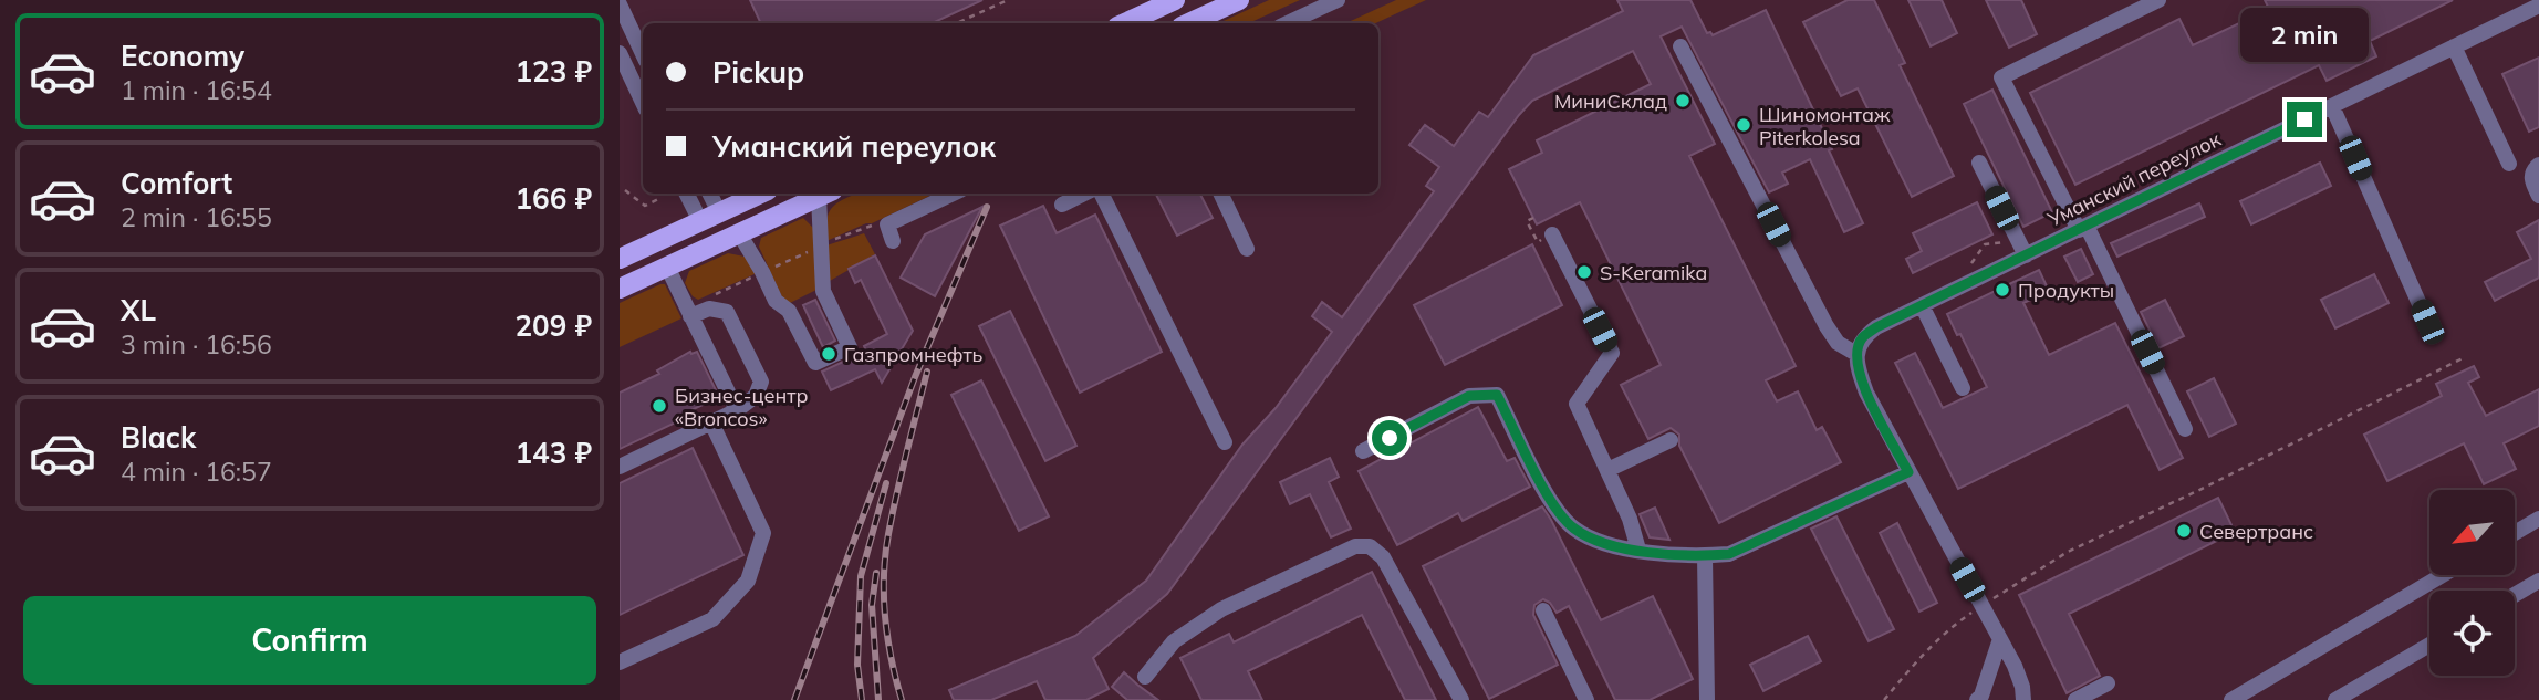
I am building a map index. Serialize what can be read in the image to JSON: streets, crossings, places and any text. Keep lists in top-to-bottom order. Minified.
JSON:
{"streets":{"street":["Уманский переулок"]},"places":["МиниСклад","Шиномонтаж Piterkolesa","S-Keramika","Продукты","Газпромнефть","Бизнес-центр «Broncos»","Севертранс"],"north":"bottom left","page":{"bubble":"2 min","list":[{"name":"Economy","note":"1 min · 16:54","value":"123 ₽"},{"name":"Comfort","note":"2 min · 16:55","value":"166 ₽"},{"name":"XL","note":"3 min · 16:56","value":"209 ₽"},{"name":"Black","note":"4 min · 16:57","value":"143 ₽"}],"banner":["Pickup","Уманский переулок"],"buttons":"Confirm"}}
